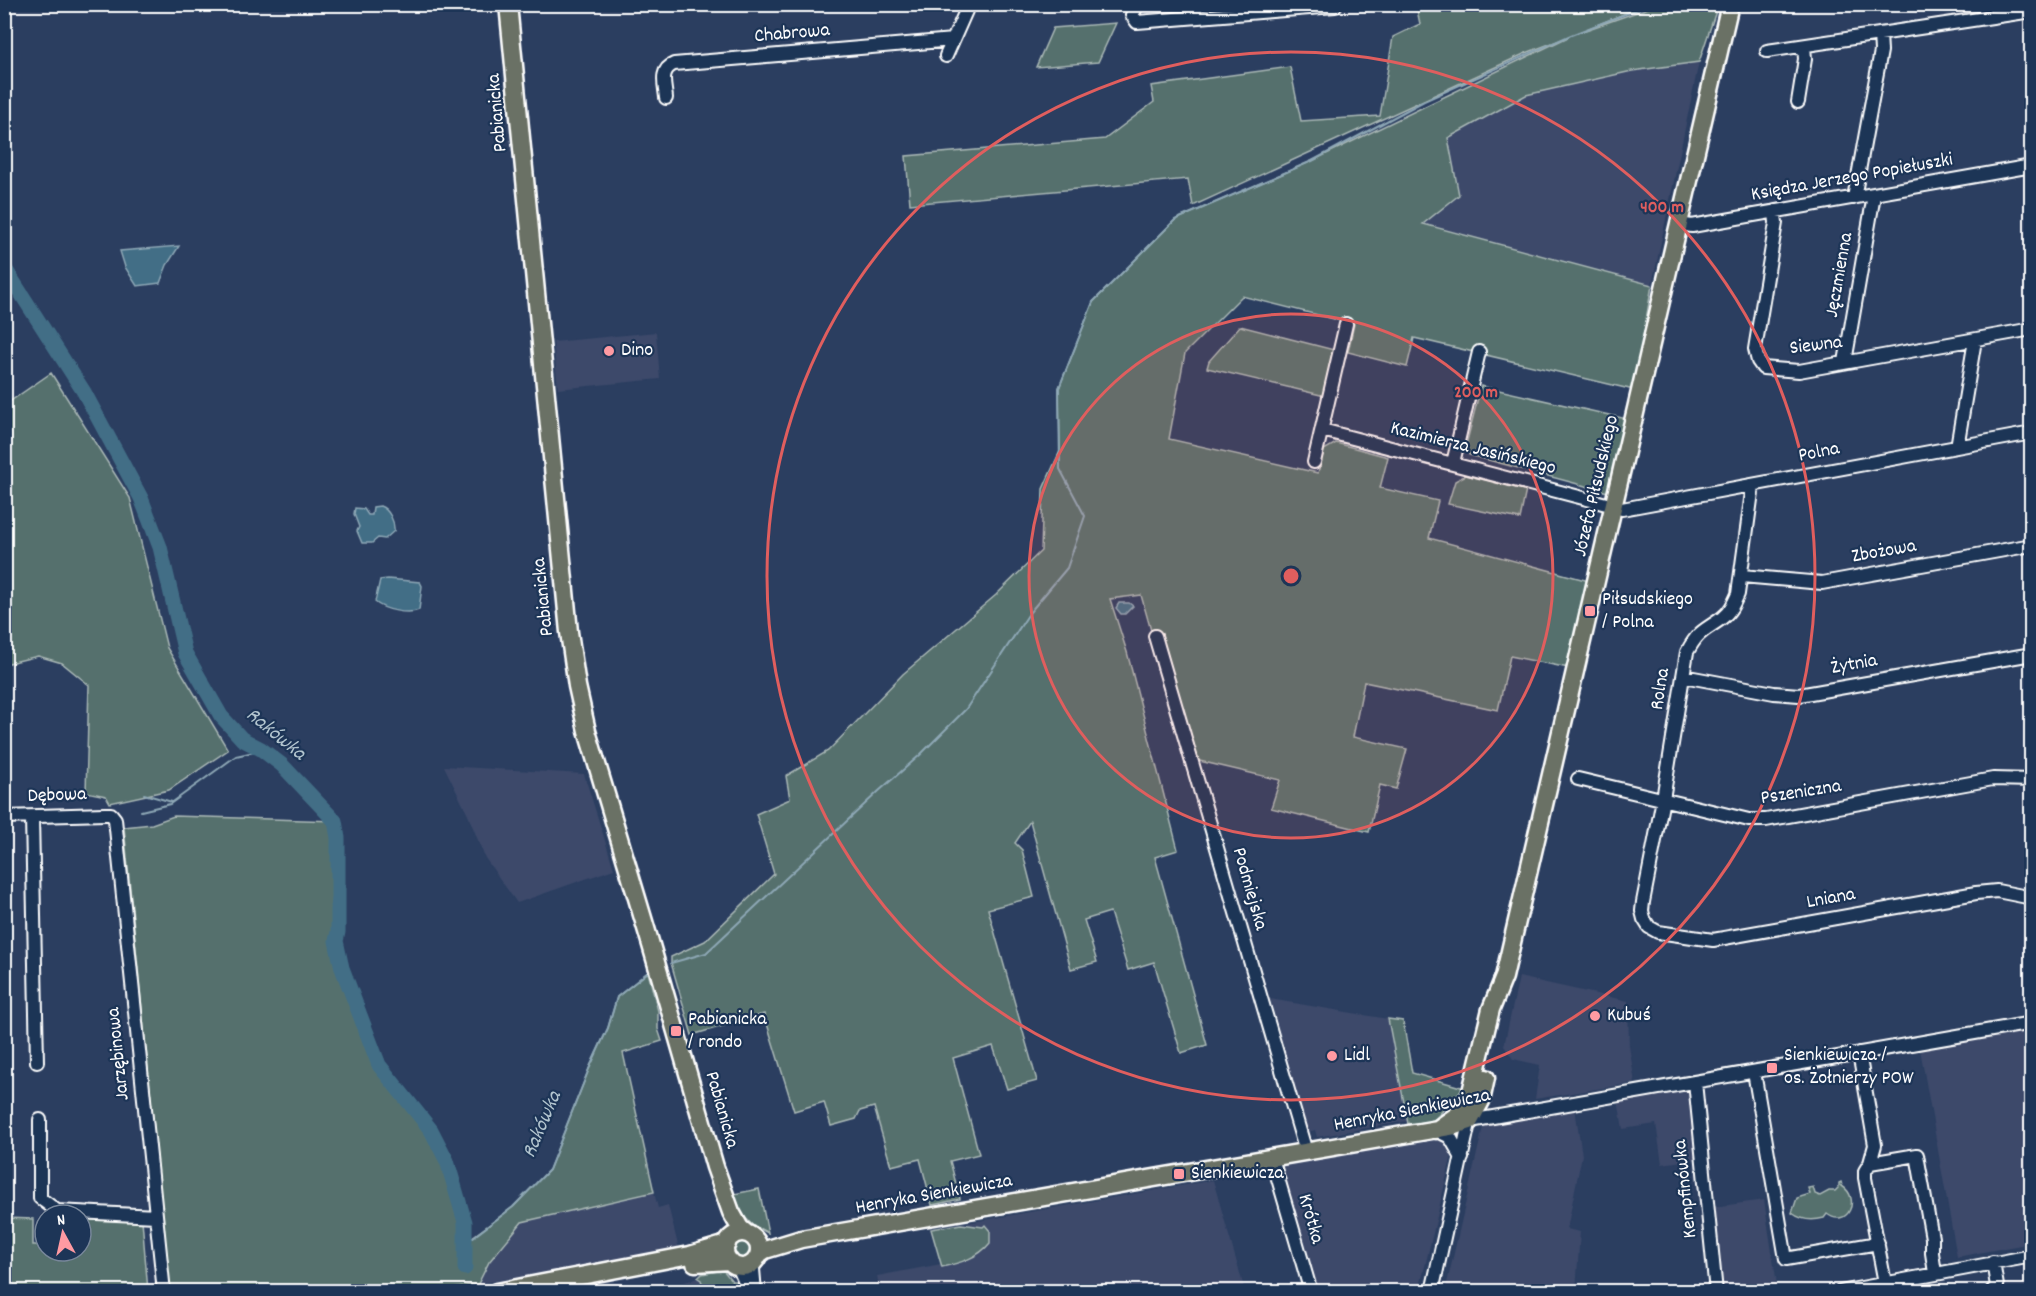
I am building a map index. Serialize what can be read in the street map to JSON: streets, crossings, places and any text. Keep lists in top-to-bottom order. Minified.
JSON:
{"streets":{"main road":["Pabianicka","Józefa Piłsudskiego","Henryka Sienkiewicza"],"street":["Chabrowa","Księdza Jerzego Popiełuszki","Jęczmienna","Siewna","Kazimierza Jasińskiego","Polna","Zbożowa","Żytnia","Rolna","Pszeniczna","Dębowa","Podmiejska","Lniana","Jarzębinowa","Kempfinówka","Krótka"]},"crossings":[["Pabianicka","Henryka Sienkiewicza"],["Księdza Jerzego Popiełuszki","Jęczmienna"],["Księdza Jerzego Popiełuszki","Siewna"],["Księdza Jerzego Popiełuszki","Józefa Piłsudskiego"],["Jęczmienna","Siewna"],["Kazimierza Jasińskiego","Polna"],["Kazimierza Jasińskiego","Józefa Piłsudskiego"],["Polna","Józefa Piłsudskiego"],["Polna","Rolna"],["Józefa Piłsudskiego","Henryka Sienkiewicza"],["Zbożowa","Rolna"],["Żytnia","Rolna"],["Rolna","Pszeniczna"],["Rolna","Lniana"],["Dębowa","Jarzębinowa"],["Podmiejska","Henryka Sienkiewicza"],["Henryka Sienkiewicza","Kempfinówka"],["Henryka Sienkiewicza","Krótka"]],"water":["Rakówka"],"places":{"other":["Dino","Kubuś","Lidl"],"transit":["Piłsudskiego / Polna","Pabianicka / rondo","Sienkiewicza / os. Żołnierzy POW","Sienkiewicza"]},"north":"top","rings":["400 m","200 m"]}
